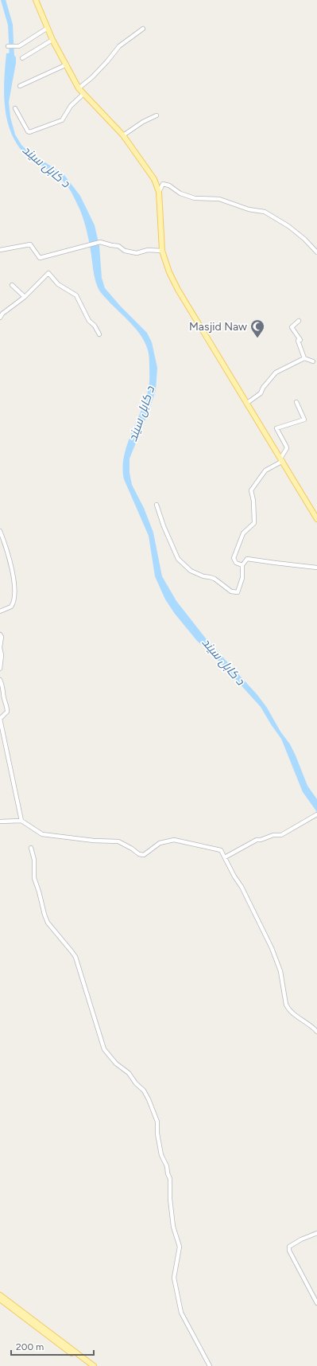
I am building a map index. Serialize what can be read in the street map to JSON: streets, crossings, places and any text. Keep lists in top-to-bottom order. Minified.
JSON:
{"water":["د کابل سيند"],"places":{"mosque":["Masjid Naw"]},"scale_bar":"200 m"}
